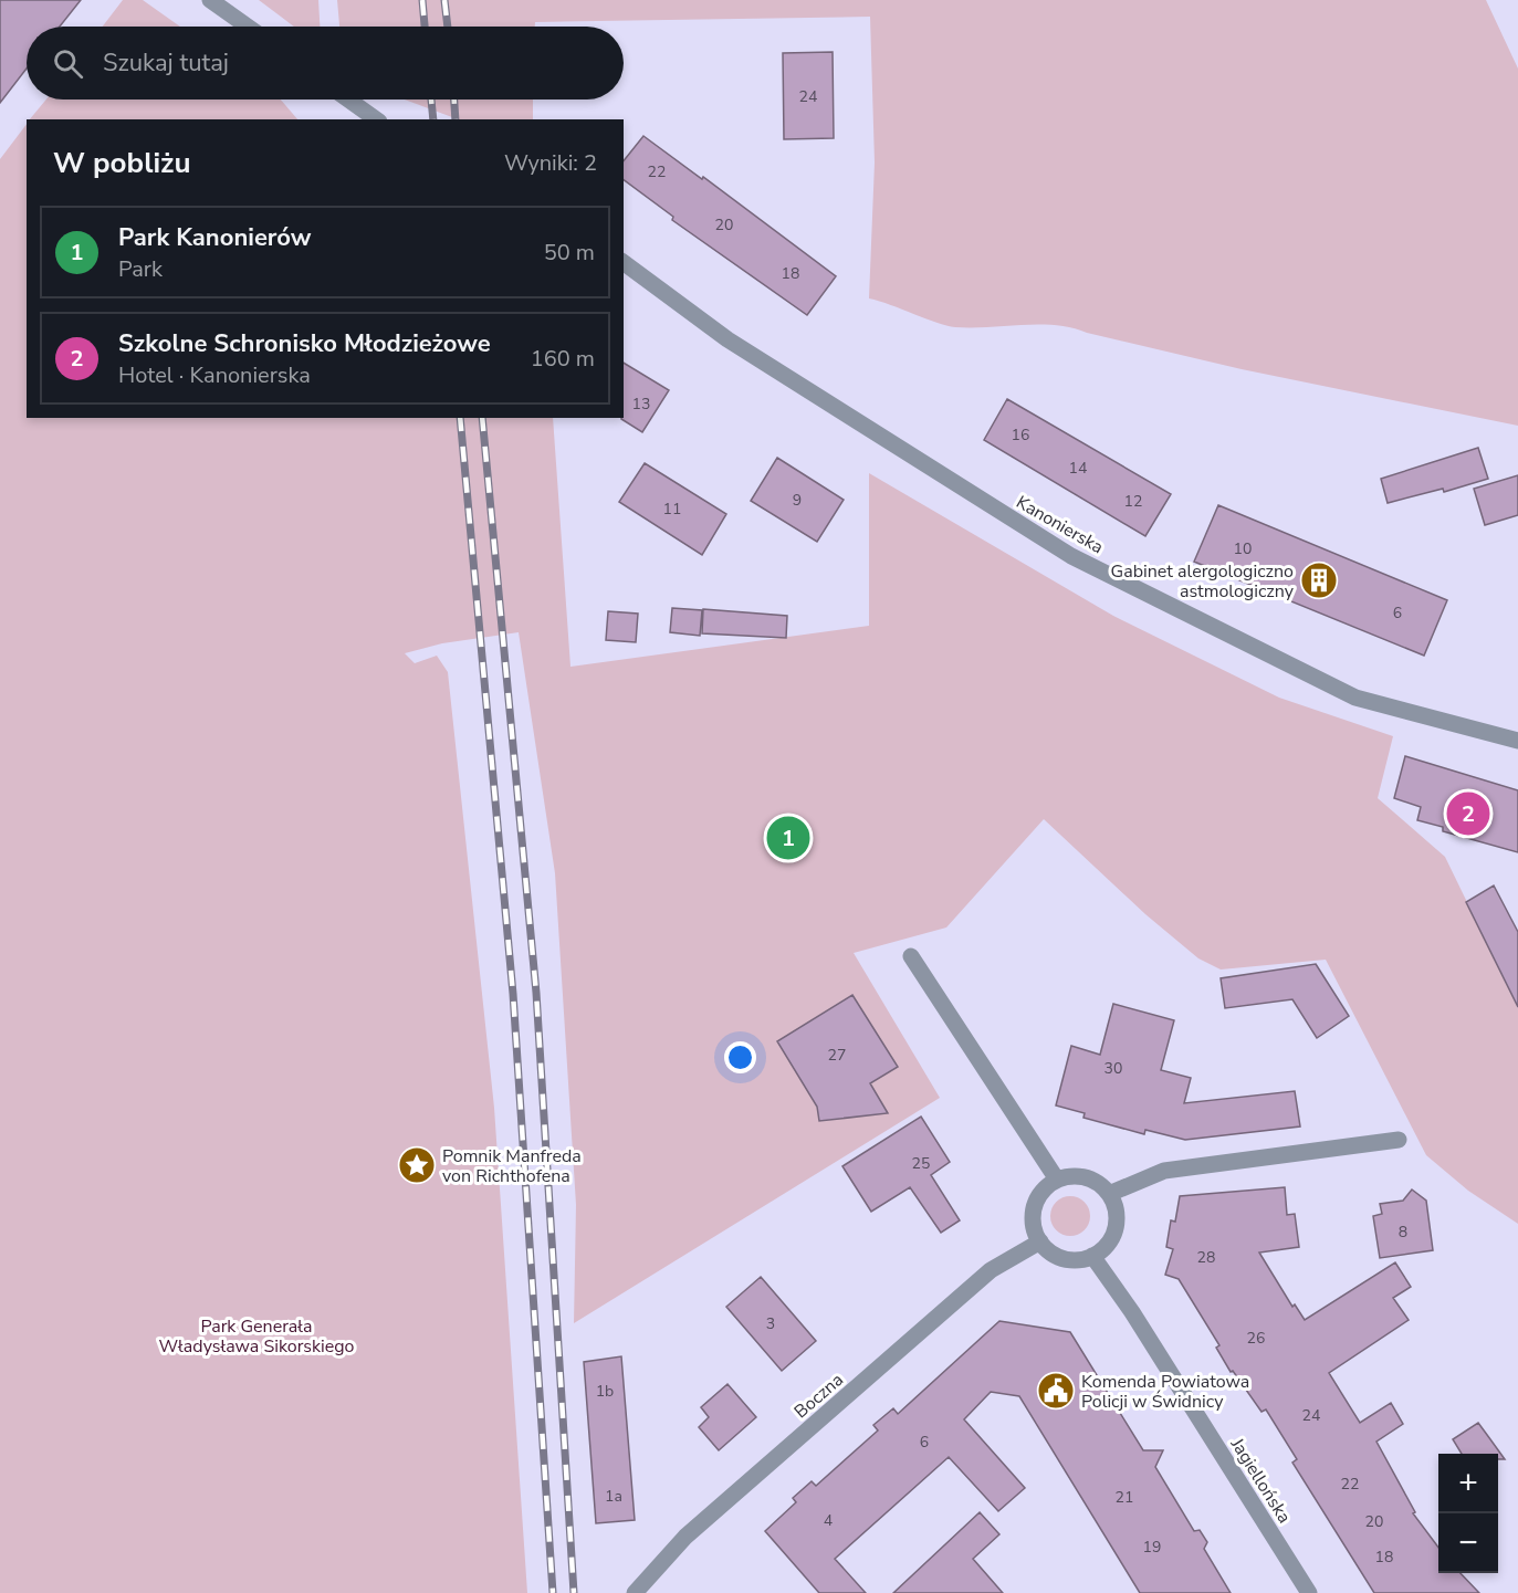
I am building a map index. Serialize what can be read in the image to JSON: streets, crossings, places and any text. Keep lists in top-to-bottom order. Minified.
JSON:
{"streets":{"street":["Kanonierska","Boczna","Jagiellońska"]},"crossings":[["Boczna","Jagiellońska"]],"parks":["Park Generała Władysława Sikorskiego"],"places":{"building":["Gabinet alergologiczno astmologiczny"],"place":["Pomnik Manfreda von Richthofena"],"public building":["Komenda Powiatowa Policji w Świdnicy"]},"house_numbers":["24","22","20","18","13","16","14","9","12","11","10","6","27","30","25","8","28","3","26","1b","24","6","22","1a","21","4","20","19","18"],"page":{"search":"Szukaj tutaj","heading":["W pobliżu","Wyniki: 2"],"list":[{"mark":"1","name":"Park Kanonierów","note":"Park","value":"50 m"},{"mark":"2","name":"Szkolne Schronisko Młodzieżowe","note":"Hotel · Kanonierska","value":"160 m"}],"pins":["2","1"],"map_buttons":["+","−"]}}
